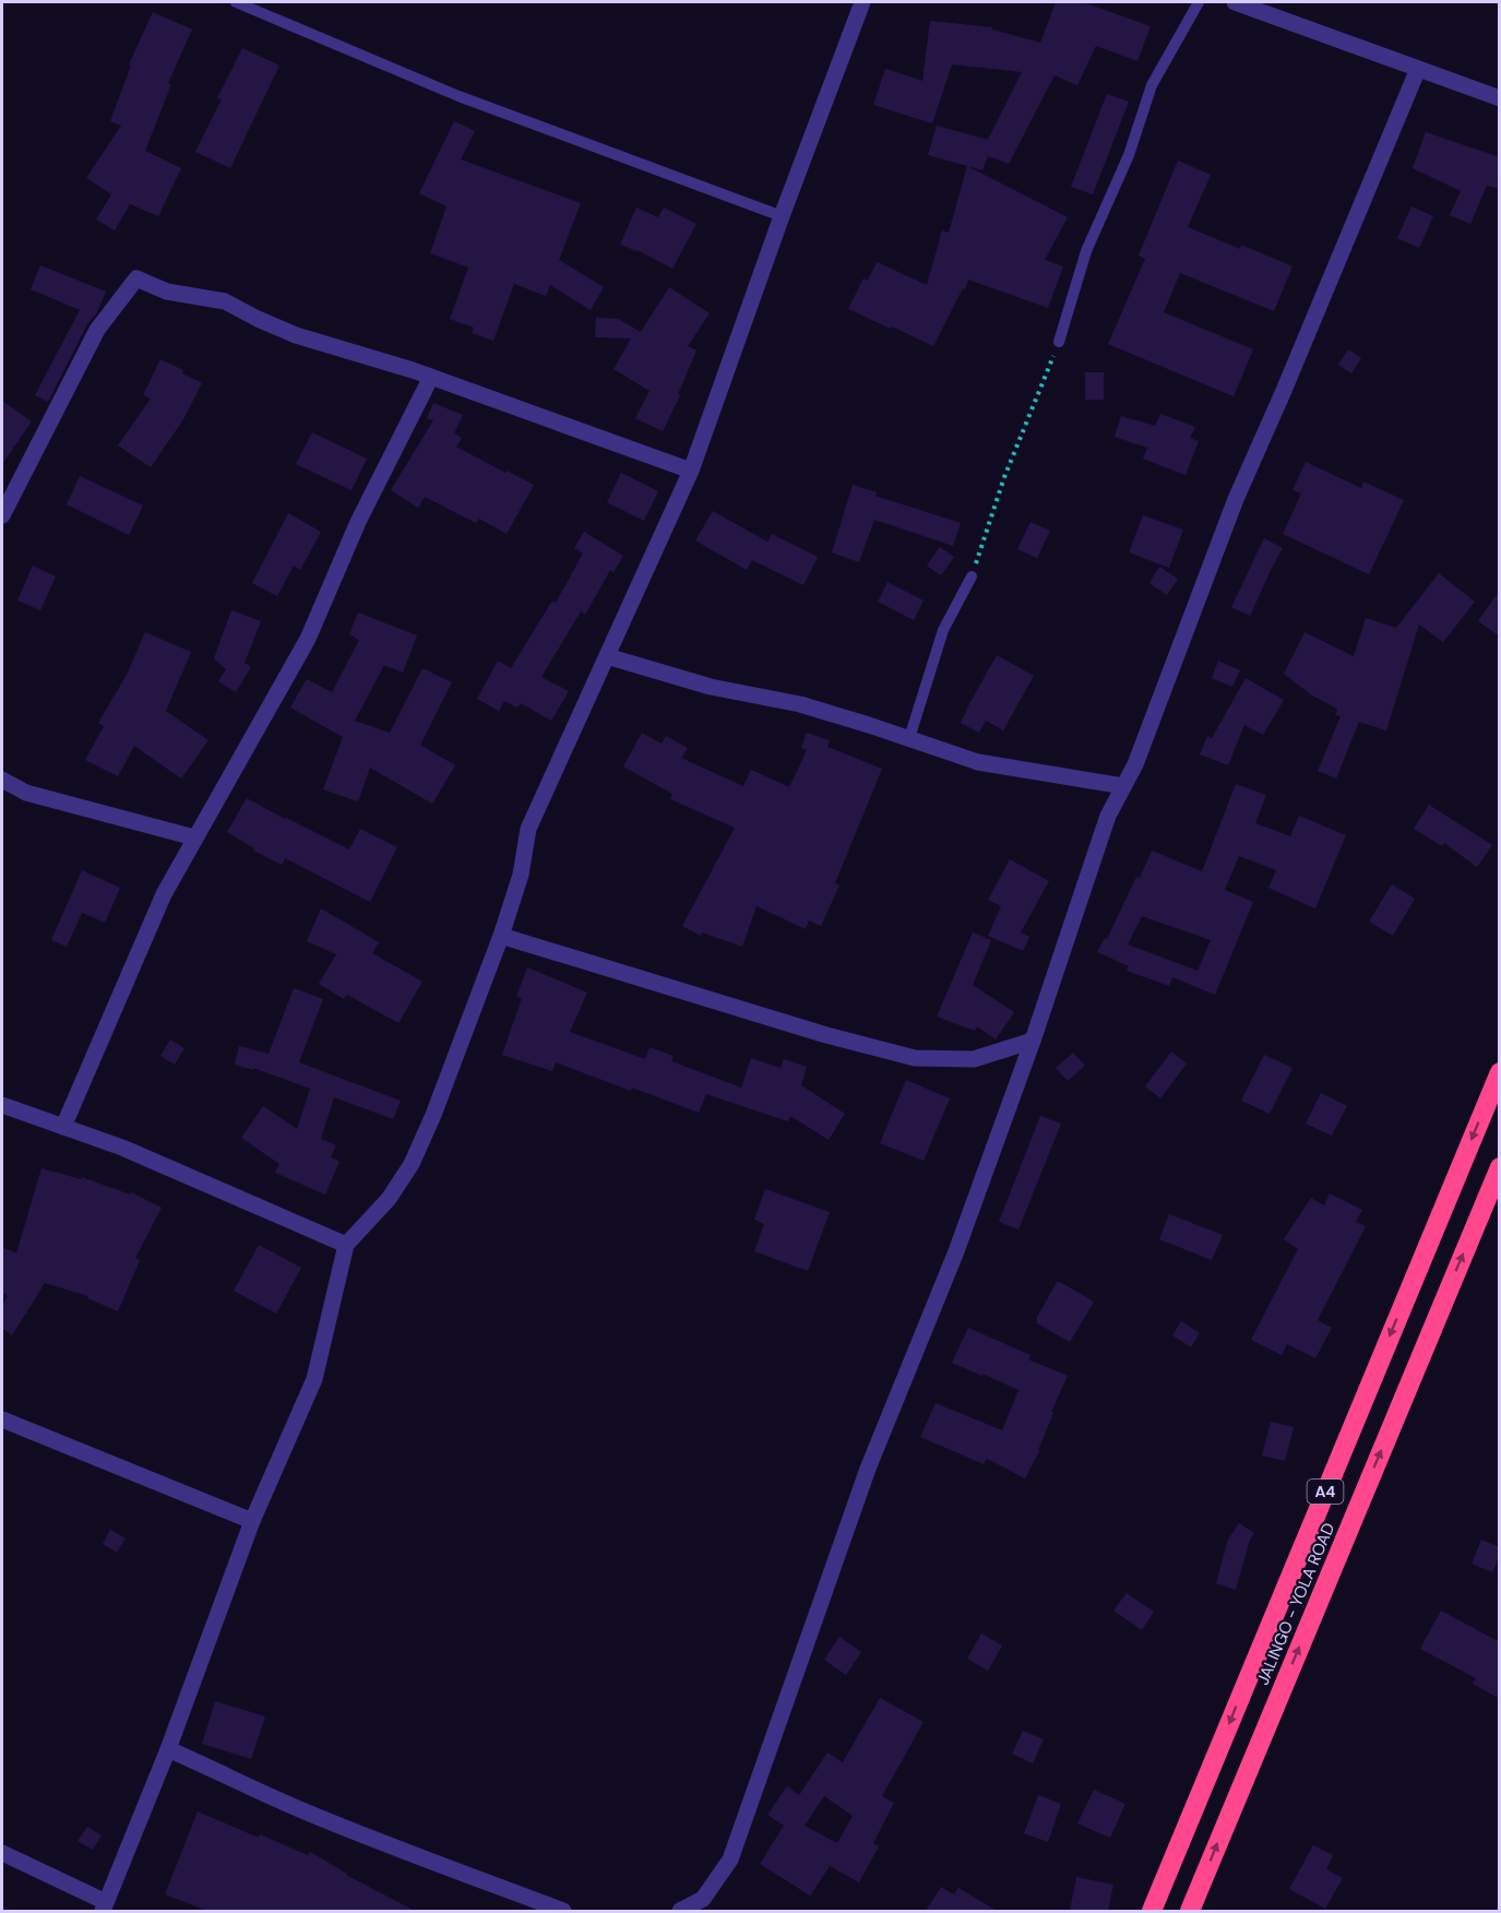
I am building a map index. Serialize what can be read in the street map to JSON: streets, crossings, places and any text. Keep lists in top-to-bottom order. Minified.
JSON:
{"streets":{"highway":["A4","JALINGO - YOLA ROAD"]}}
